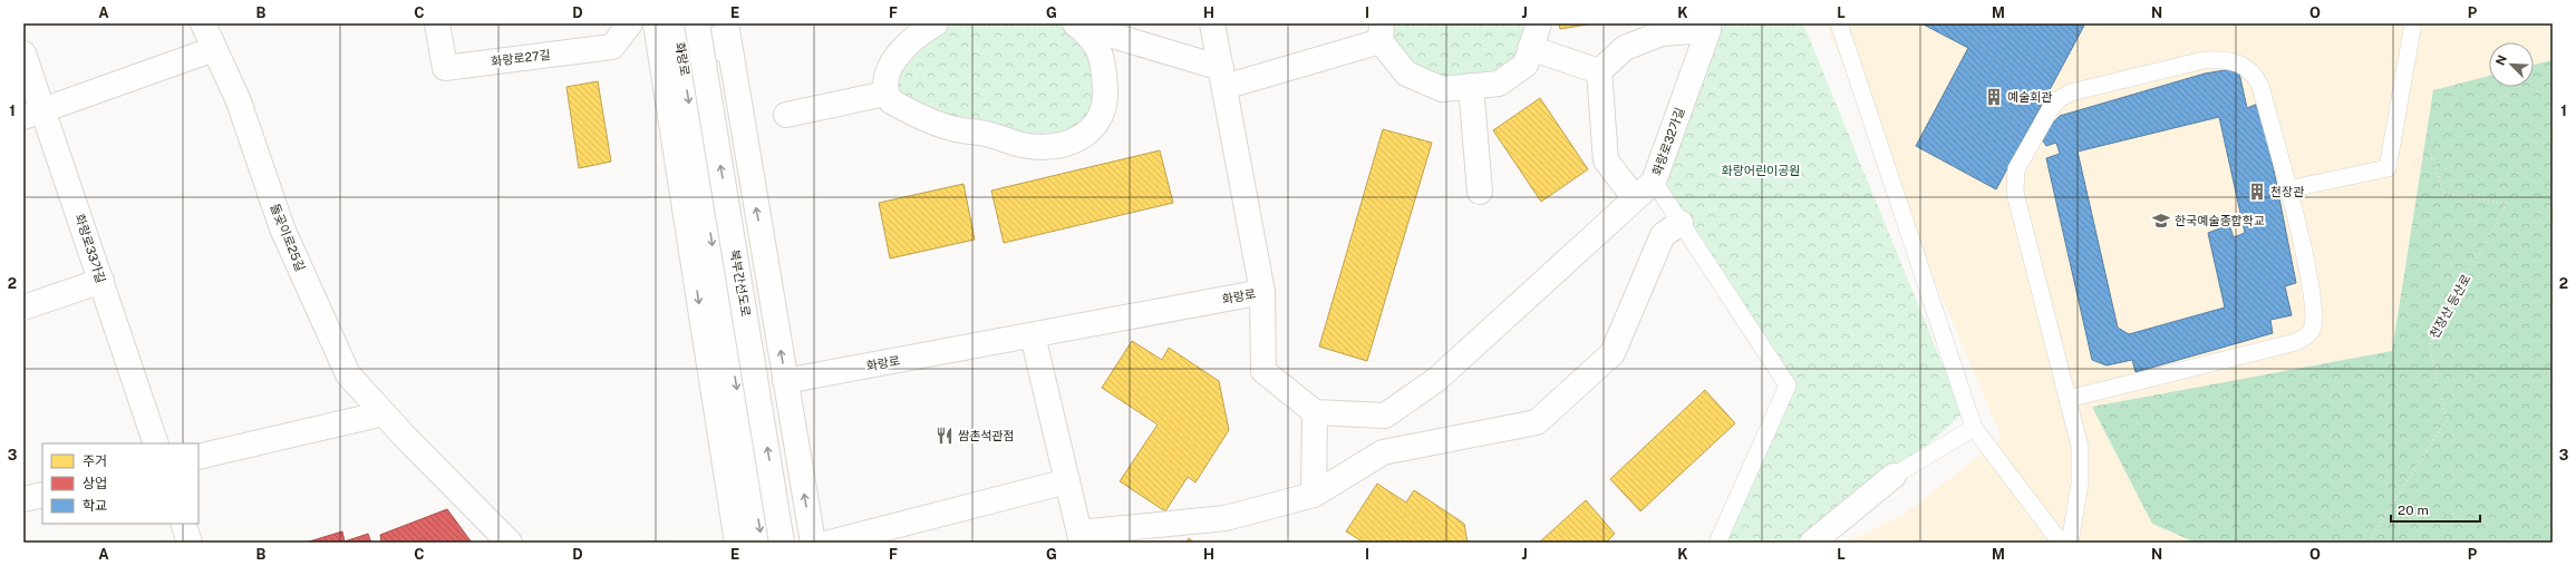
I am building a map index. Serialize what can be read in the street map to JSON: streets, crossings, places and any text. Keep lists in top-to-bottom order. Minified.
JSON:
{"streets":{"main road":["화랑로27길","화랑로","화랑로32가길","돌곶이로25길","화랑로33가길","북부간선도로"],"path":["천장산 등산로"]},"crossings":[["화랑로","화랑로32가길"]],"parks":["화랑어린이공원"],"places":{"building":["예술회관","천장관"],"school or university":["한국예술종합학교"],"restaurant":["쌈촌석관점"]},"legend":["주거","상업","학교"],"scale_bar":"20 m","north":"top left","grid":{"columns":["A","B","C","D","E","F","G","H","I","J","K","L","M","N","O","P"],"rows":["1","2","3"]}}
